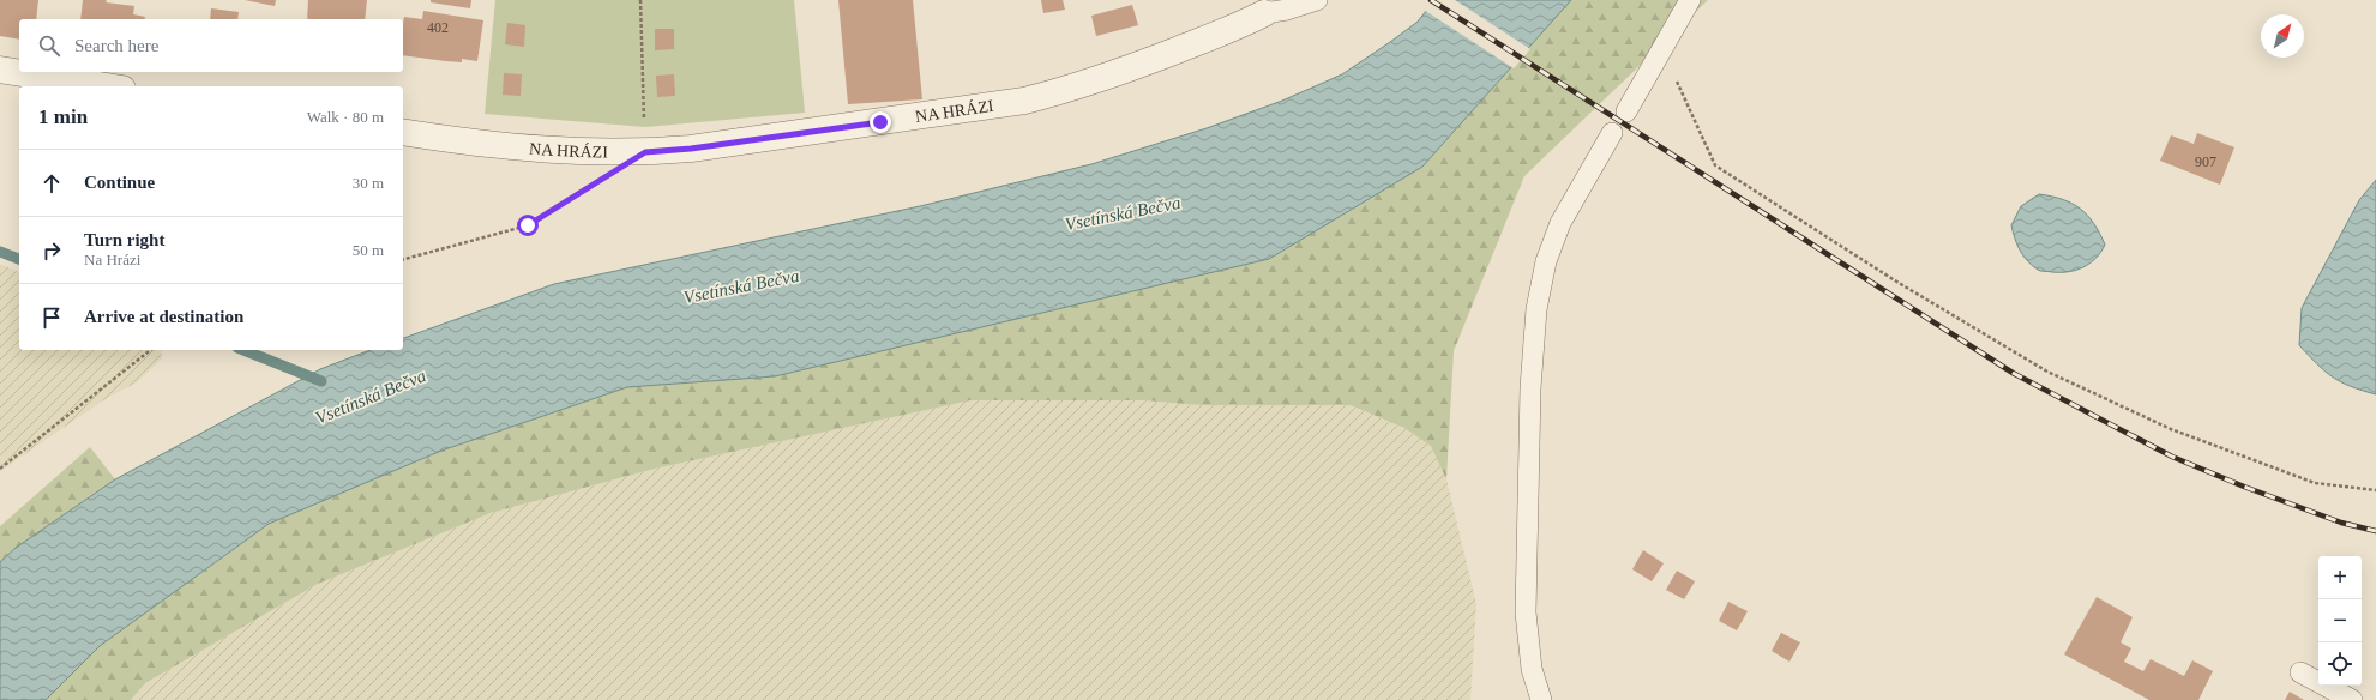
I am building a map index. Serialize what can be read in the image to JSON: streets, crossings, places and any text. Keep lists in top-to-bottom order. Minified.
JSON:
{"streets":{"street":["NA HRÁZI"]},"water":["Vsetínská Bečva"],"house_numbers":["402","907"],"north":"top right","page":{"search":"Search here","heading":["1 min","Walk · 80 m"],"list":[["Continue","30 m"],["Turn right","Na Hrázi","50 m"],"Arrive at destination"],"map_buttons":["+","−"]}}
